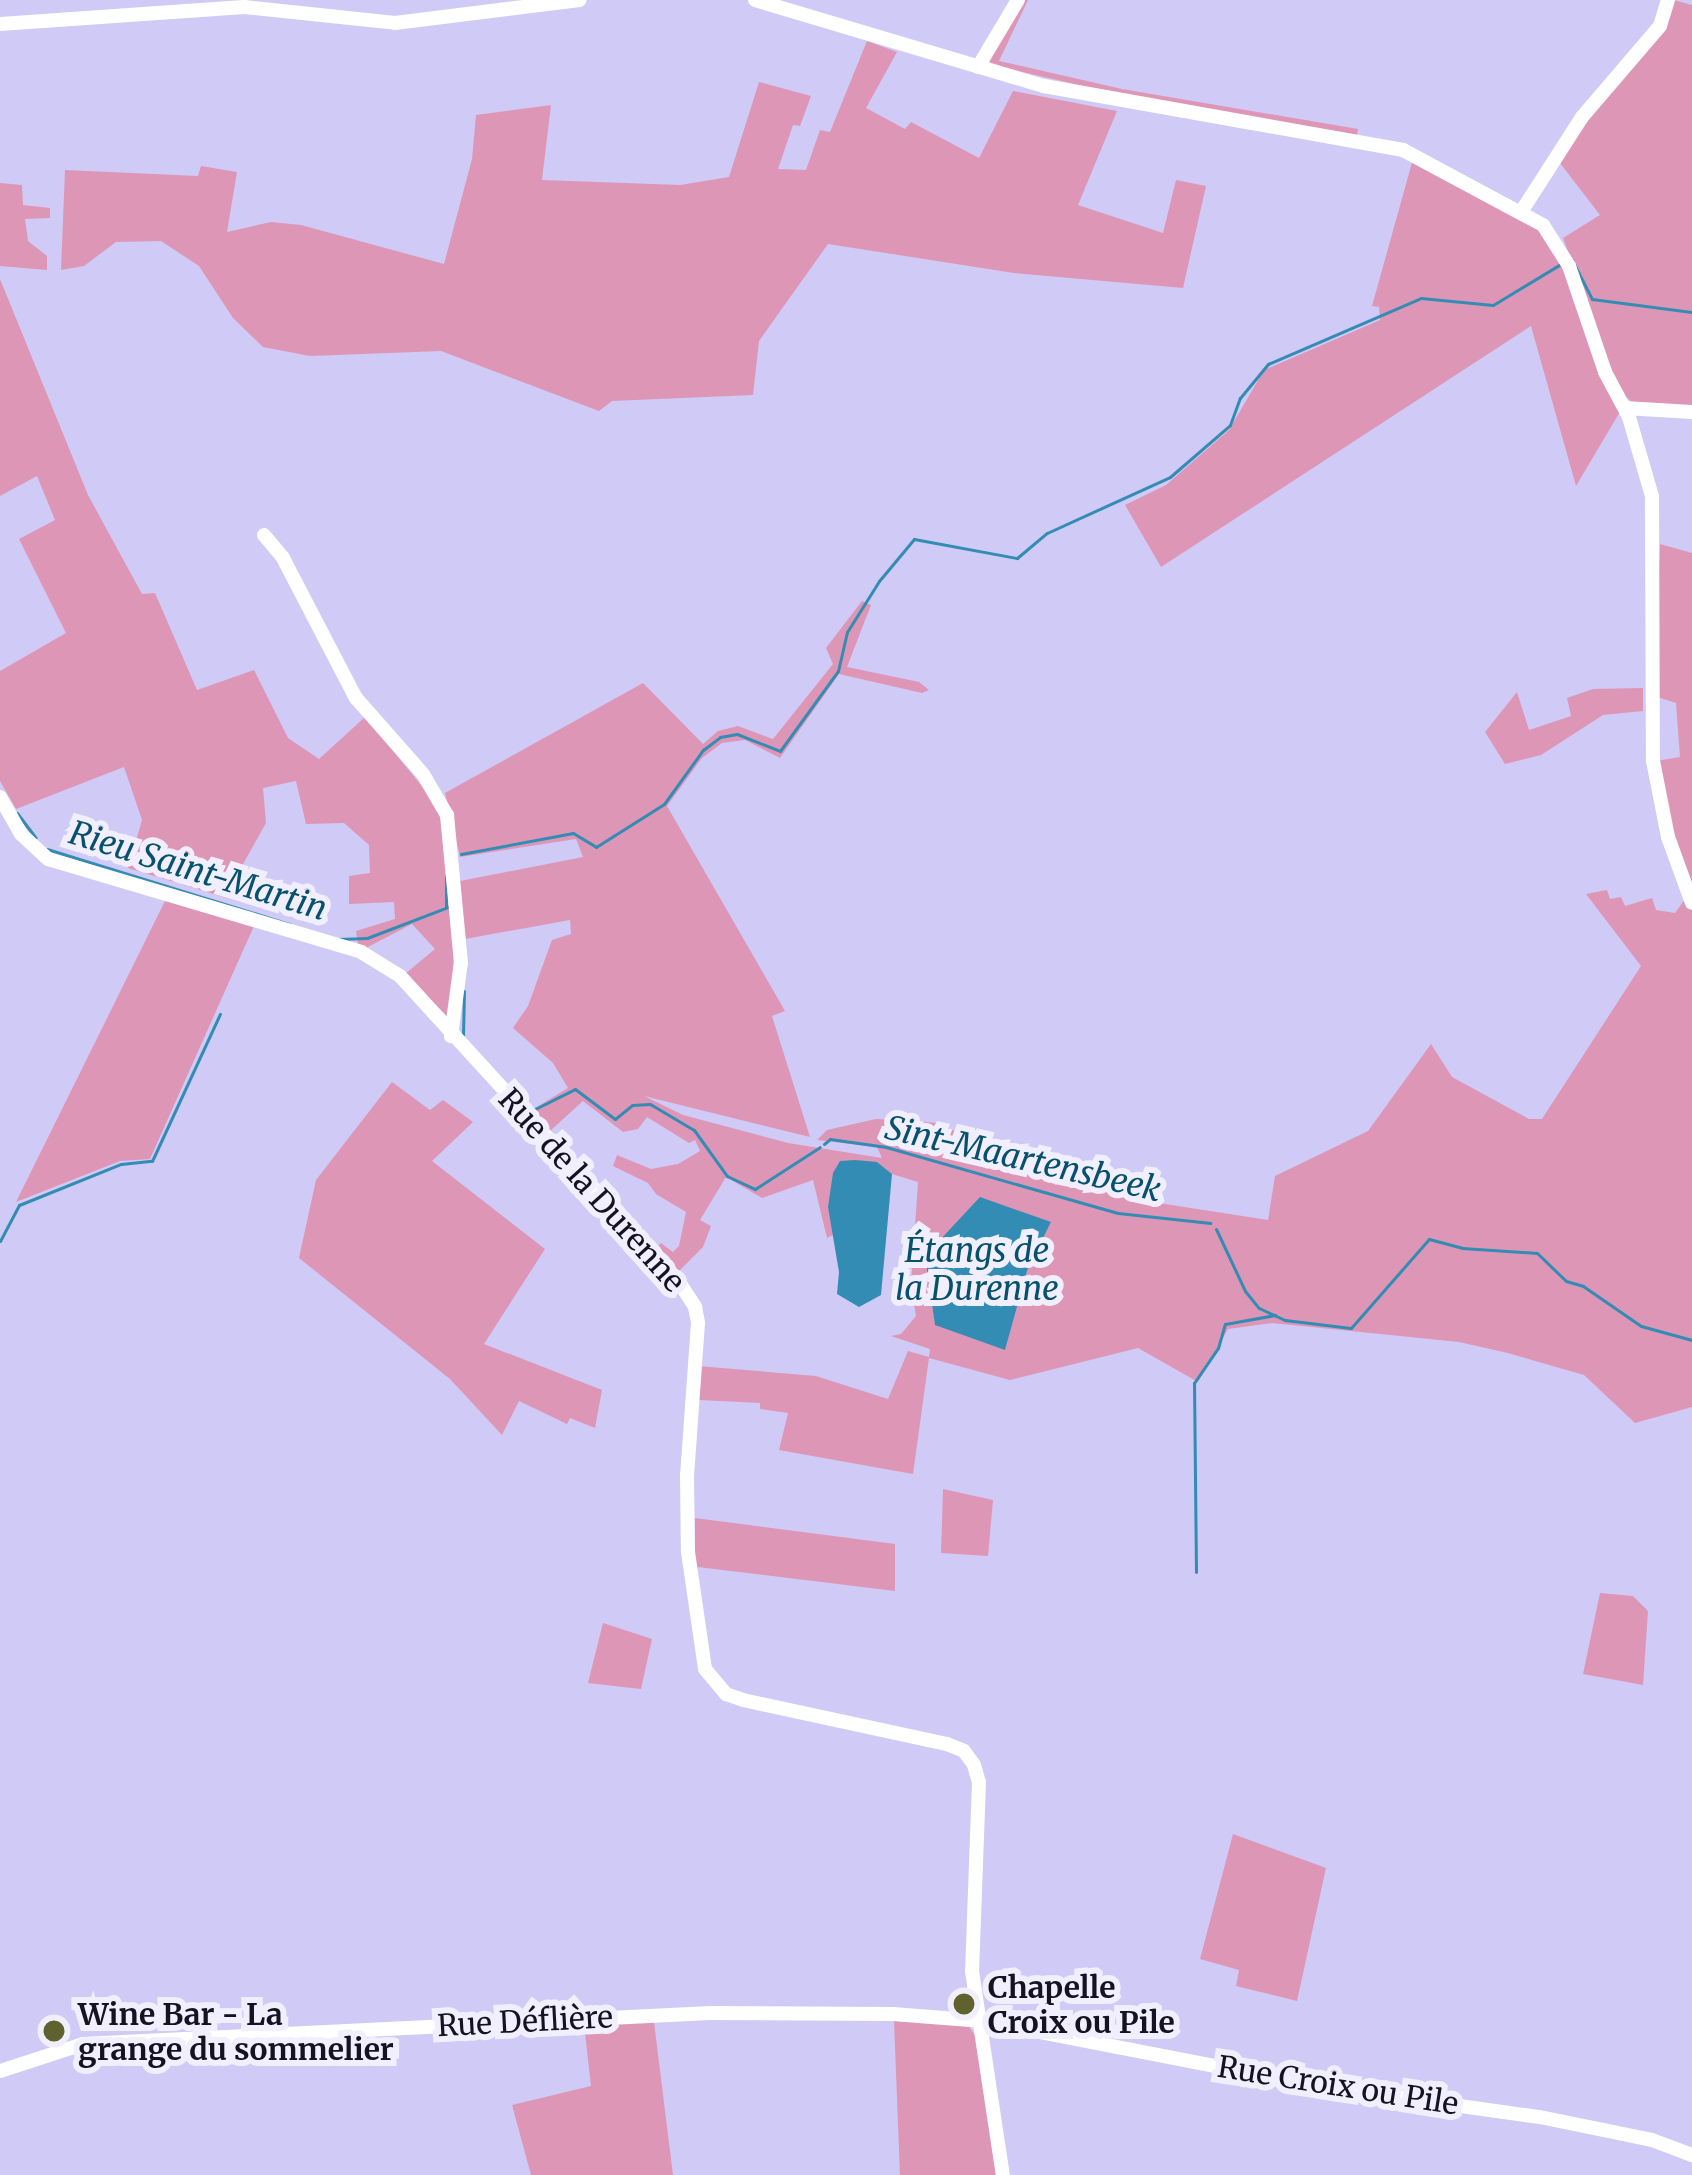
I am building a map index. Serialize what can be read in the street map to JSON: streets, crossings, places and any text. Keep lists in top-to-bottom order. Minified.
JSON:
{"streets":{"street":["Rue de la Durenne","Rue Déflière","Rue Croix ou Pile"]},"crossings":[["Rue de la Durenne","Rue Déflière"],["Rue de la Durenne","Rue Croix ou Pile"],["Rue Déflière","Rue Croix ou Pile"]],"water":["Rieu Saint-Martin","Sint-Maartensbeek","Étangs de la Durenne"],"places":["Chapelle Croix ou Pile","Wine Bar - La grange du sommelier"]}
